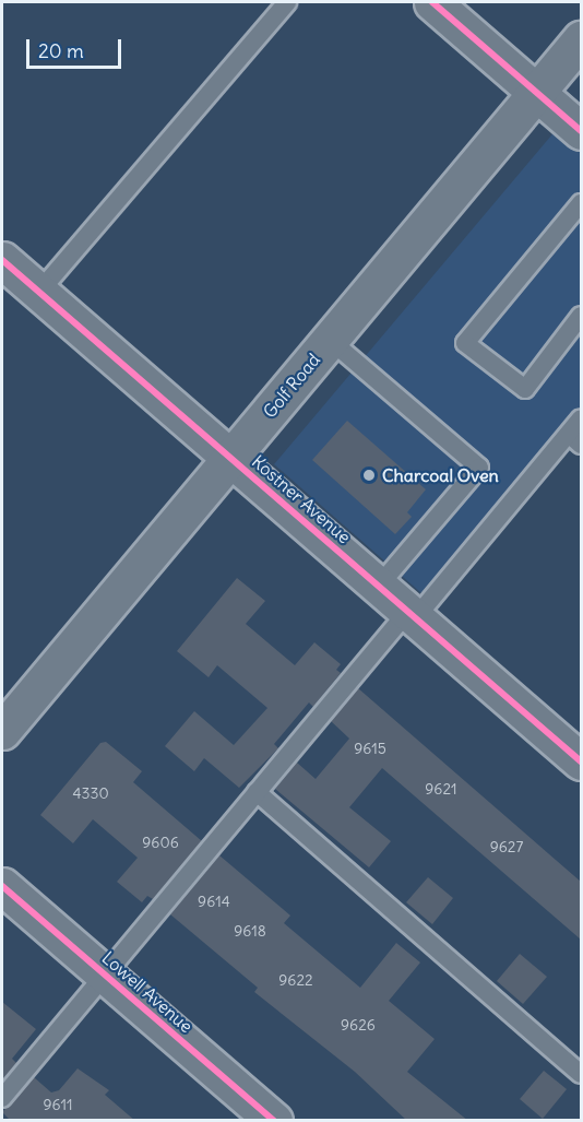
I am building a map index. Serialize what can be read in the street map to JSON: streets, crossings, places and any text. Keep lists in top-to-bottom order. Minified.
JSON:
{"streets":{"street":["Golf Road","Kostner Avenue","Lowell Avenue"]},"crossings":[["Golf Road","Kostner Avenue"]],"places":["Charcoal Oven"],"house_numbers":["9615","9621","4330","9606","9627","9614","9618","9622","9626","9611"],"scale_bar":"20 m"}
